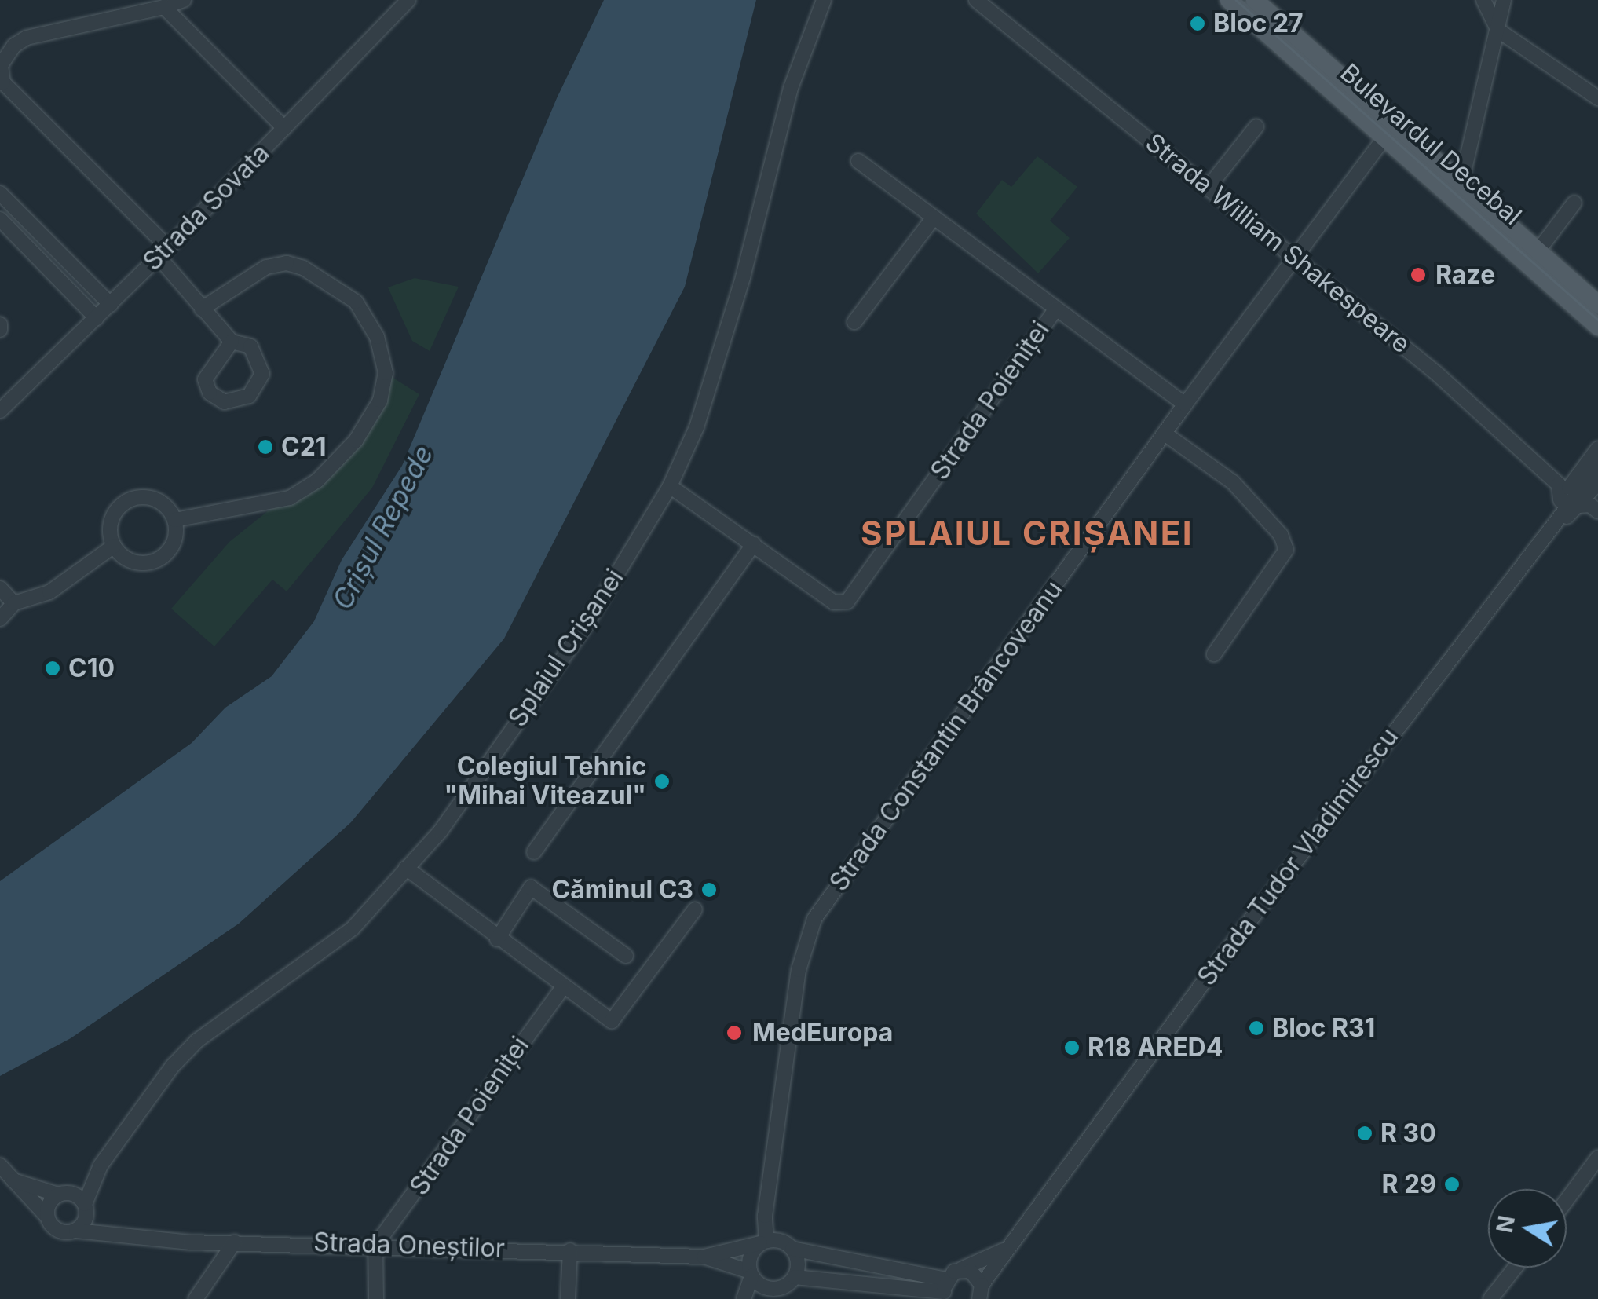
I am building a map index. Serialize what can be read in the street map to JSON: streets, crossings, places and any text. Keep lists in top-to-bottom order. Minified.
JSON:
{"streets":{"main road":["Bulevardul Decebal"],"street":["Strada Sovata","Strada William Shakespeare","Strada Poieniței","Splaiul Crișanei","Strada Constantin Brâncoveanu","Strada Tudor Vladimirescu","Strada Oneștilor"]},"crossings":[["Bulevardul Decebal","Strada Constantin Brâncoveanu"],["Strada William Shakespeare","Strada Constantin Brâncoveanu"],["Strada Poieniței","Strada Oneștilor"],["Splaiul Crișanei","Strada Oneștilor"],["Strada Constantin Brâncoveanu","Strada Oneștilor"]],"districts":["SPLAIUL CRIȘANEI"],"water":["Crișul Repede"],"places":["Bloc 27","Raze","C21","C10","Colegiul Tehnic \"Mihai Viteazul\"","Căminul C3","Bloc R31","MedEuropa","R18 ARED4","R 30","R 29"],"north":"left"}
